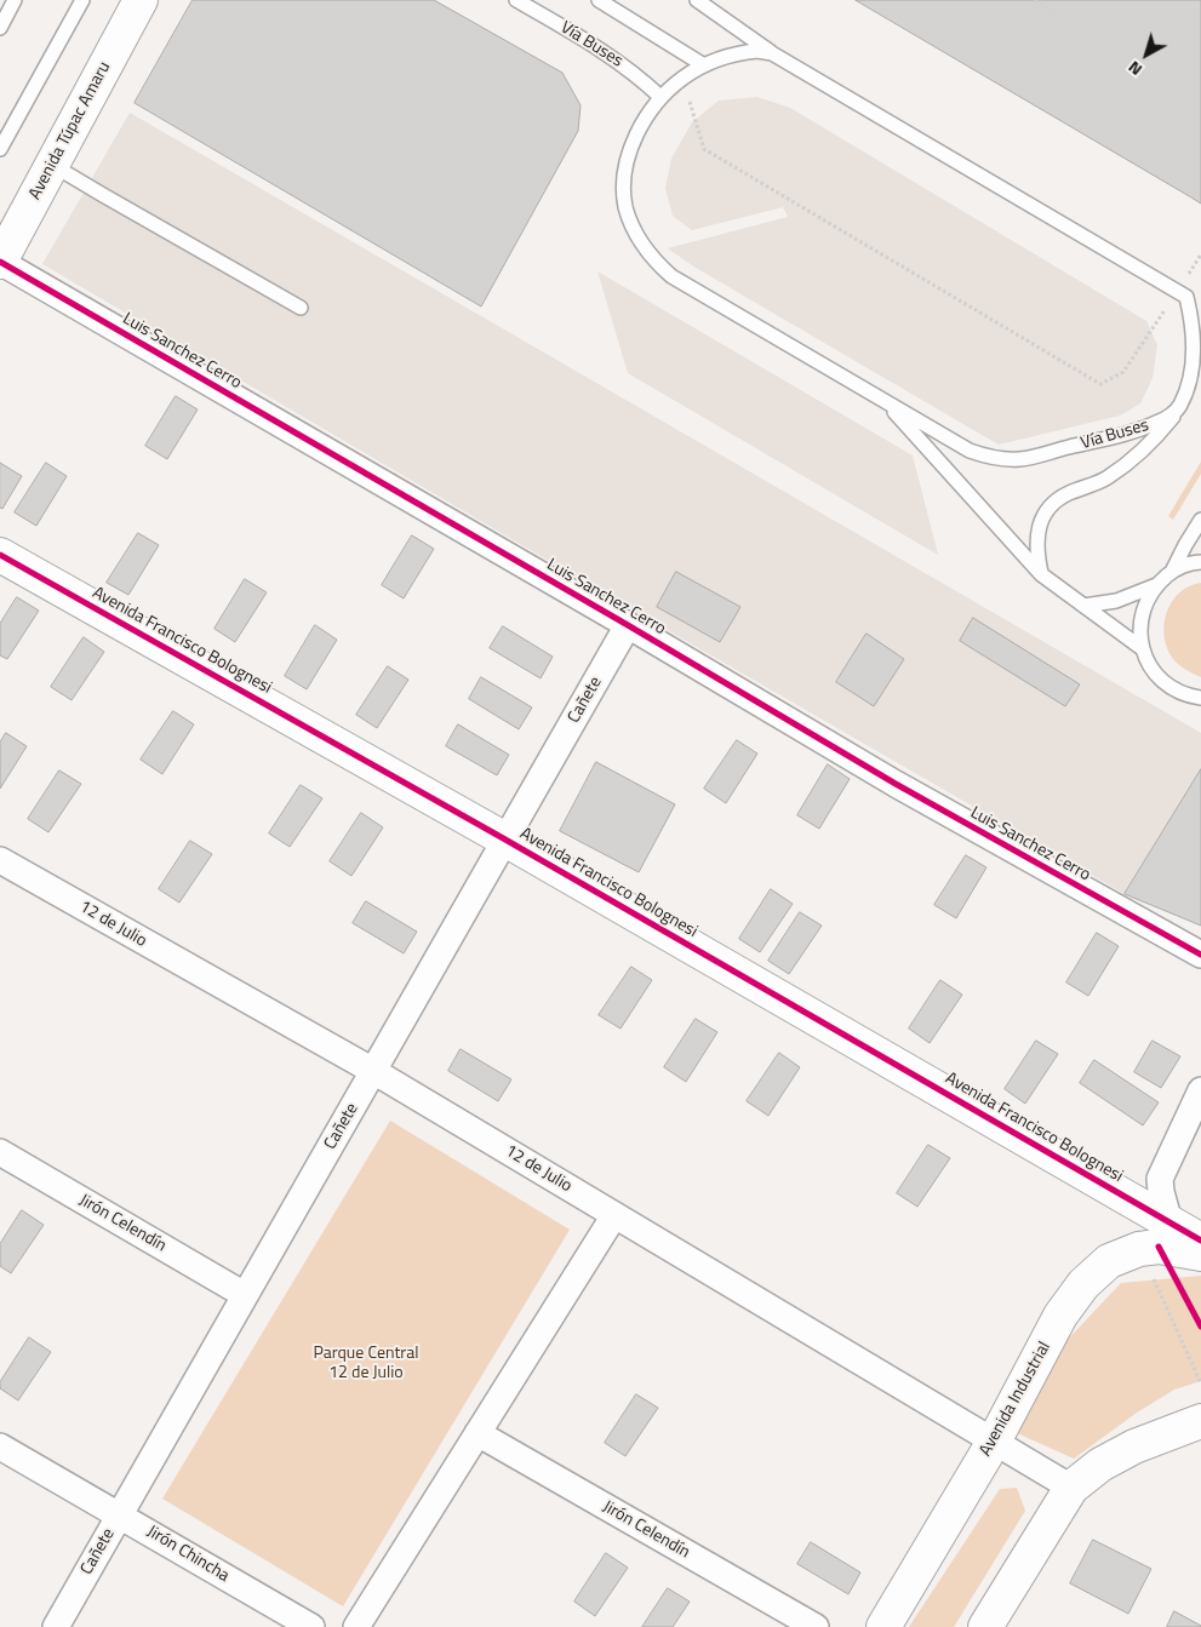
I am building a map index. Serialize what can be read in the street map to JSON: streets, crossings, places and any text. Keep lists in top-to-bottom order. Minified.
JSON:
{"streets":{"street":["Avenida Túpac Amaru","Luis Sanchez Cerro","Avenida Francisco Bolognesi","Cañete","12 de Julio","Jirón Celendín","Avenida Industrial","Jirón Chincha"],"lane":["Vía Buses"]},"crossings":[["Avenida Túpac Amaru","Luis Sanchez Cerro"],["Luis Sanchez Cerro","Cañete"],["Avenida Francisco Bolognesi","Cañete"],["Cañete","12 de Julio"],["Cañete","Jirón Celendín"],["Cañete","Jirón Chincha"],["12 de Julio","Avenida Industrial"]],"parks":["Parque Central 12 de Julio"],"north":"bottom left"}
